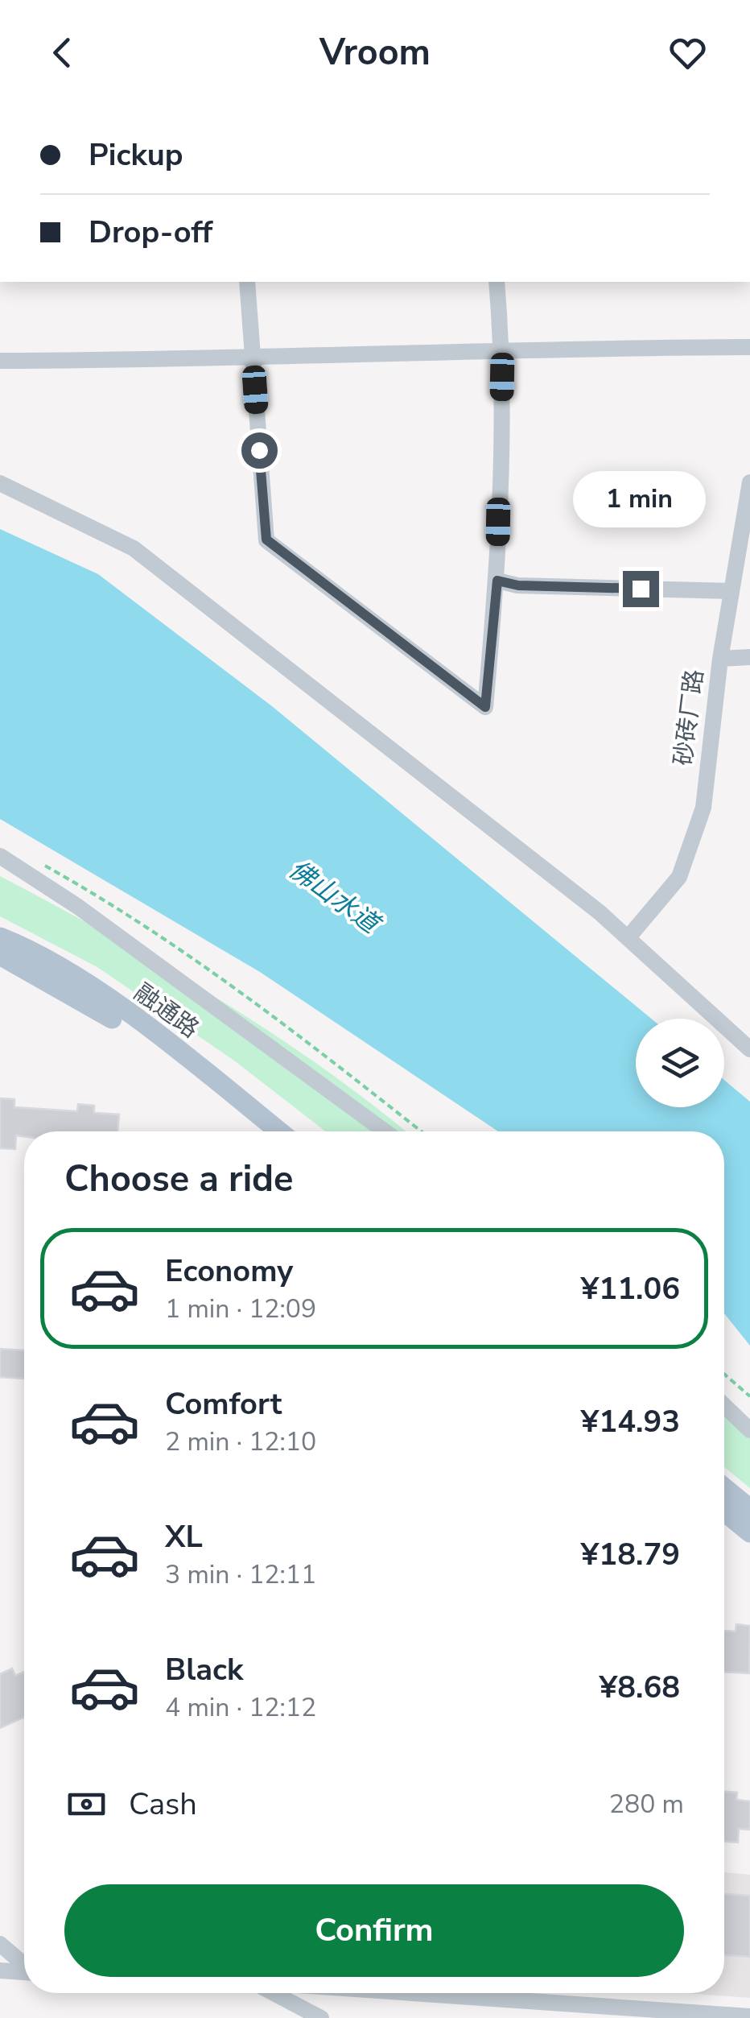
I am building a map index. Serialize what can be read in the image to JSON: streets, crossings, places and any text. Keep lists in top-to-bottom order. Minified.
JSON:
{"streets":{"main road":["融通路"],"street":["砂砖厂路"]},"water":["佛山水道"],"page":{"header":"Vroom","banner":["Pickup","Drop-off"],"bubble":"1 min","heading":"Choose a ride","list":[{"name":"Economy","note":"1 min · 12:09","value":"¥11.06"},{"name":"Comfort","note":"2 min · 12:10","value":"¥14.93"},{"name":"XL","note":"3 min · 12:11","value":"¥18.79"},{"name":"Black","note":"4 min · 12:12","value":"¥8.68"}],"pay":["Cash","280 m"],"buttons":"Confirm"}}
